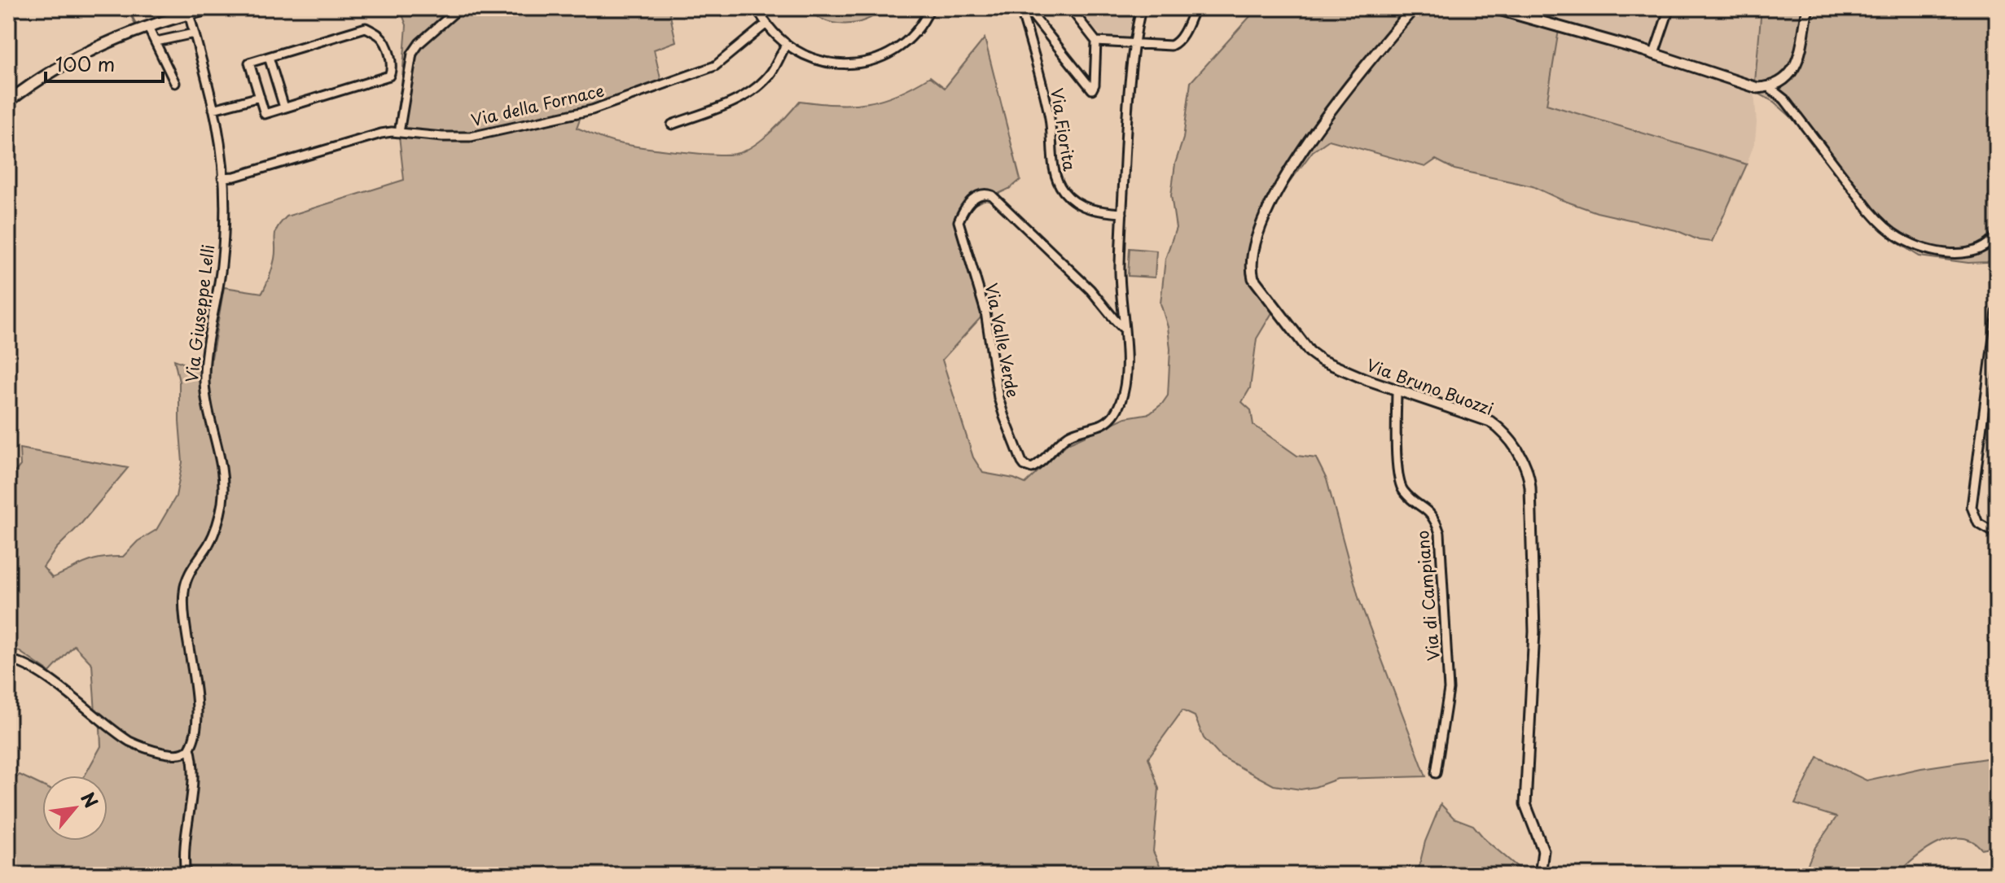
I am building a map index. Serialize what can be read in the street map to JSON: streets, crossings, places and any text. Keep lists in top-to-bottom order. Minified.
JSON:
{"streets":{"street":["Via della Fornace","Via Fiorita","Via Giuseppe Lelli","Via Valle Verde","Via Bruno Buozzi","Via di Campiano"]},"crossings":[["Via della Fornace","Via Giuseppe Lelli"],["Via Fiorita","Via Valle Verde"],["Via Bruno Buozzi","Via di Campiano"]],"scale_bar":"100 m","north":"top right"}
